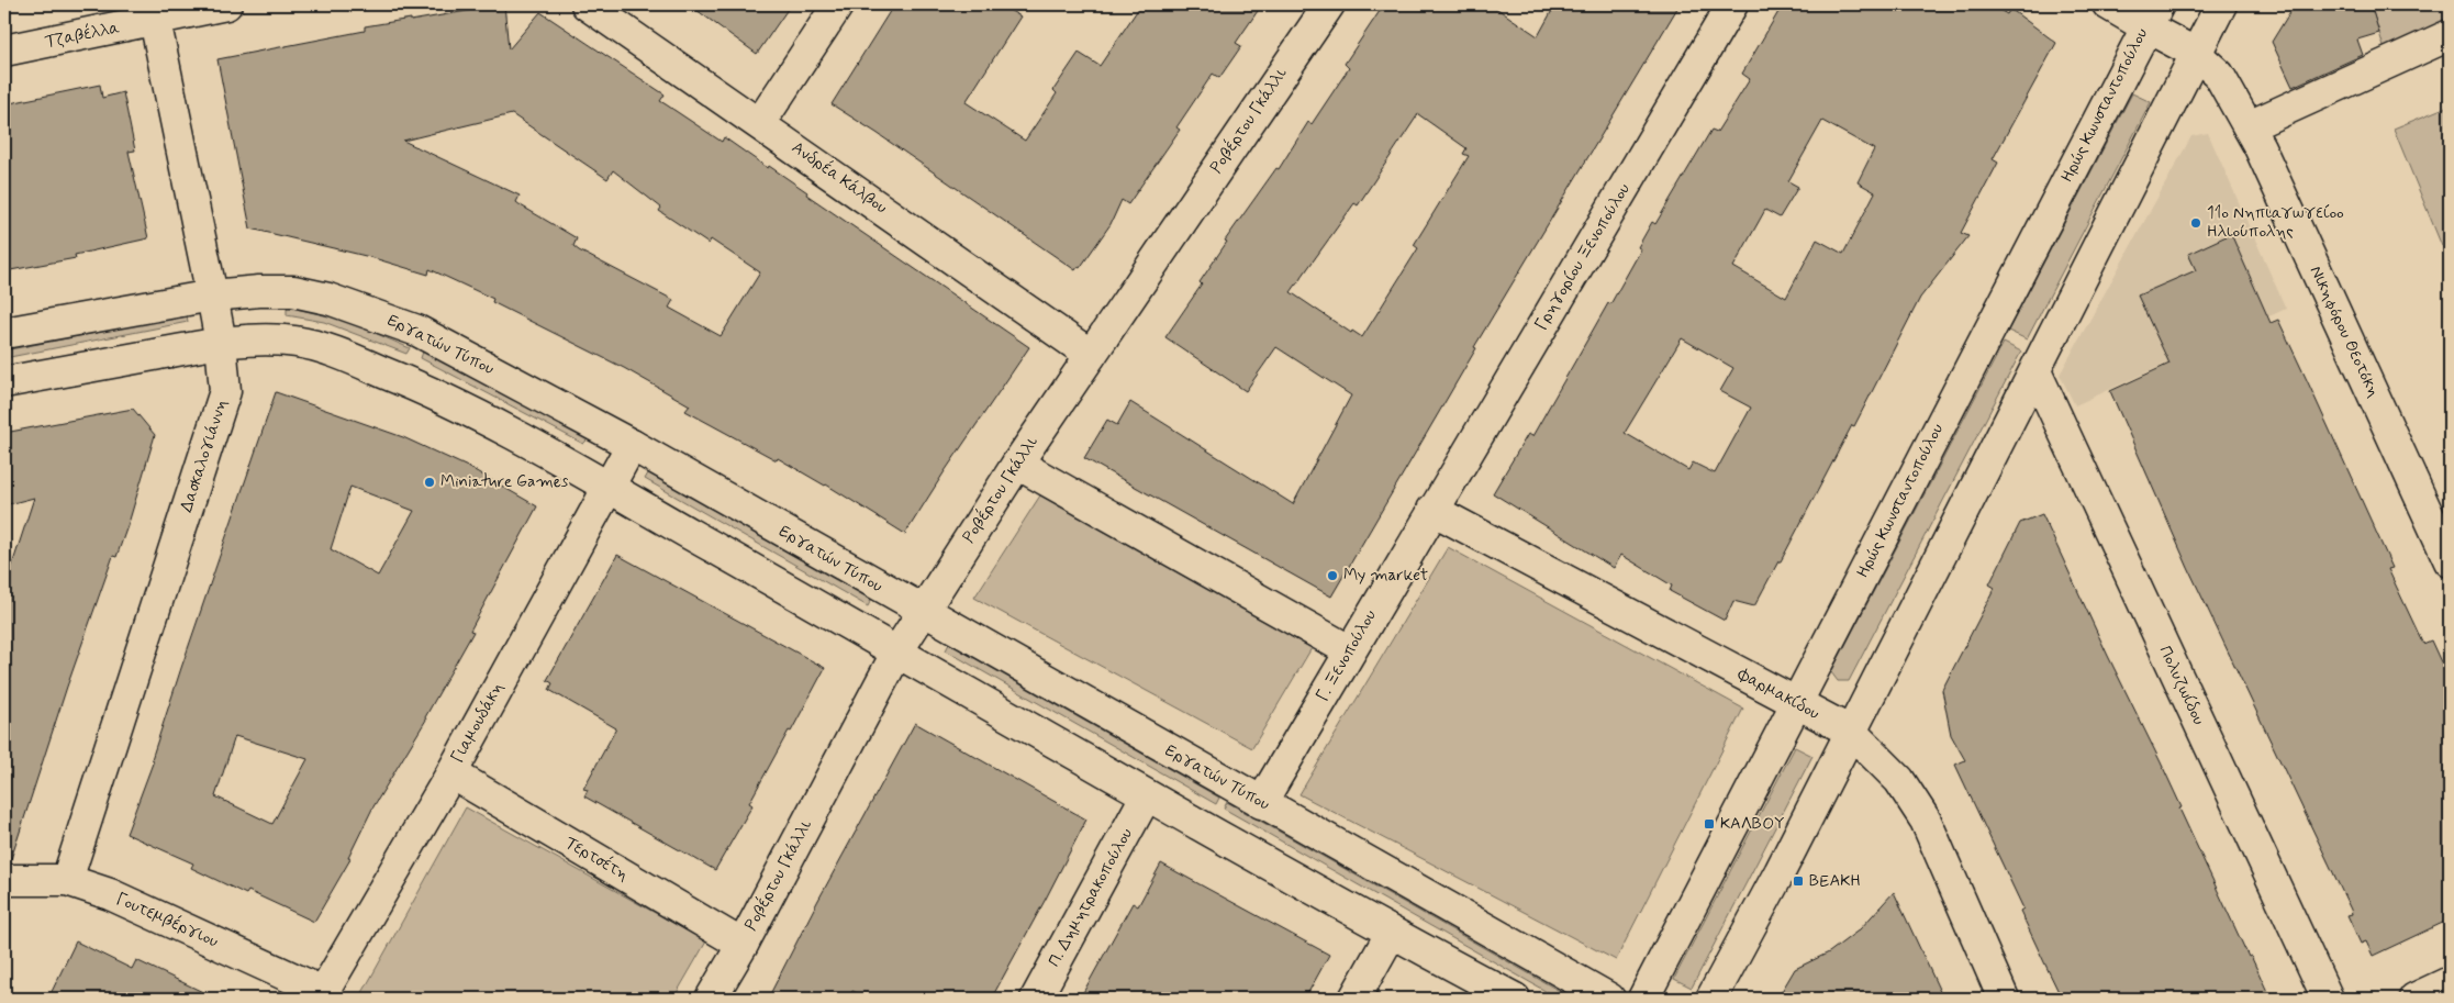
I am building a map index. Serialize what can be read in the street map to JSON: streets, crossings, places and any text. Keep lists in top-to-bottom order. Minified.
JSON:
{"streets":{"street":["Τζαβέλλα","Ηρώς Κωνσταντοπούλου","Ροβέρτου Γκάλλι","Ανδρέα Κάλβου","Γρηγορίου Ξενοπούλου","Νικηφόρου Θεοτόκη","Εργατών Τύπου","Δασκαλογιάννη","Γ. Ξενοπούλου","Πολυζωίδου","Φαρμακίδου","Γιαμουδάκη","Τερτσέτη","Π. Δημητρακοπούλου","Γουτεμβέργιου"]},"crossings":[["Τζαβέλλα","Δασκαλογιάννη"],["Ηρώς Κωνσταντοπούλου","Νικηφόρου Θεοτόκη"],["Ηρώς Κωνσταντοπούλου","Φαρμακίδου"],["Ροβέρτου Γκάλλι","Ανδρέα Κάλβου"],["Ροβέρτου Γκάλλι","Εργατών Τύπου"],["Ροβέρτου Γκάλλι","Τερτσέτη"],["Γρηγορίου Ξενοπούλου","Γ. Ξενοπούλου"],["Γρηγορίου Ξενοπούλου","Φαρμακίδου"],["Εργατών Τύπου","Δασκαλογιάννη"],["Εργατών Τύπου","Γ. Ξενοπούλου"],["Εργατών Τύπου","Γιαμουδάκη"],["Δασκαλογιάννη","Γουτεμβέργιου"],["Γ. Ξενοπούλου","Φαρμακίδου"],["Γιαμουδάκη","Τερτσέτη"],["Γιαμουδάκη","Γουτεμβέργιου"]],"places":{"other":["11ο Νηπιαγωγείοο Ηλιούπολης","Miniature Games","My market"],"transit":["ΚΑΛΒΟΥ","ΒΕΑΚΗ"]}}
